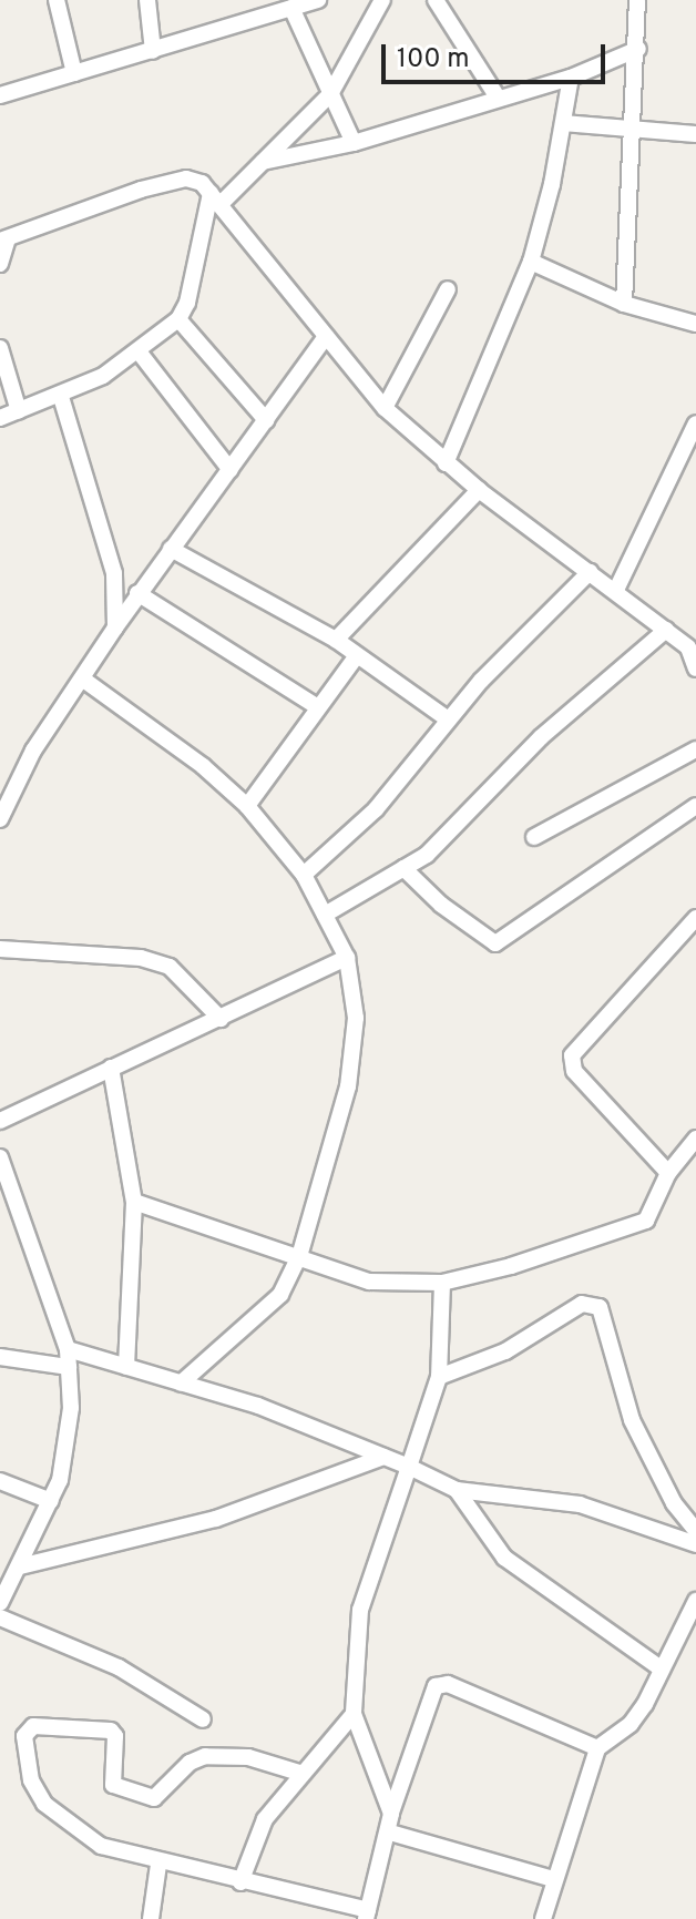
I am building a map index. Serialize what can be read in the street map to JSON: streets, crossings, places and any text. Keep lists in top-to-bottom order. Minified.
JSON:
{"scale_bar":"100 m"}
